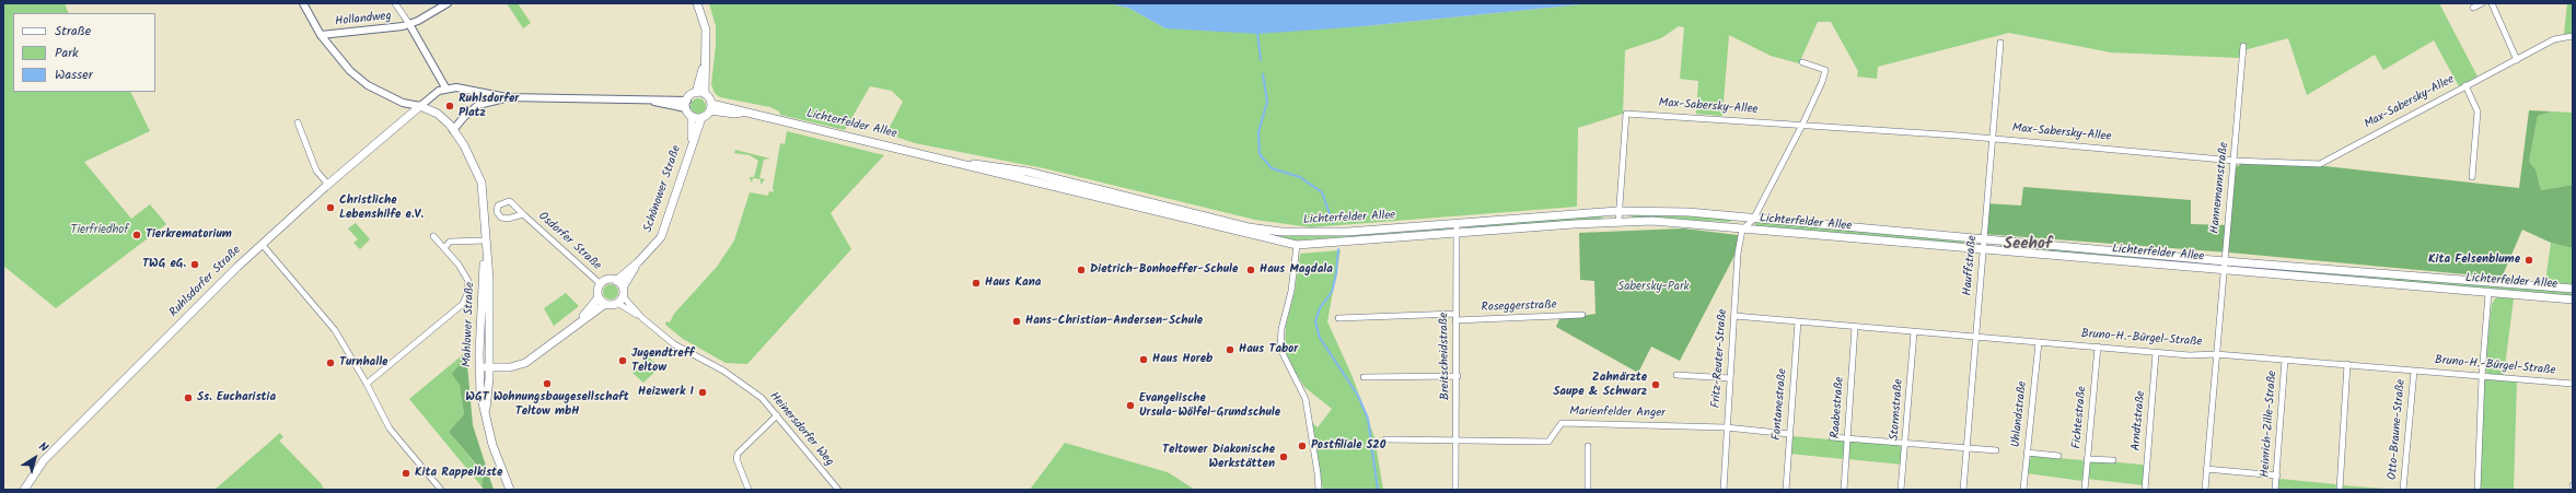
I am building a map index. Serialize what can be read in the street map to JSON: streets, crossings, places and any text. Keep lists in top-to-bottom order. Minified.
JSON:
{"streets":{"main road":["Lichterfelder Allee","Schönower Straße","Ruhlsdorfer Straße","Mahlower Straße"],"street":["Hollandweg","Max-Sabersky-Allee","Hannemannstraße","Osdorfer Straße","Hauffstraße","Roseggerstraße","Bruno-H.-Bürgel-Straße","Breitscheidstraße","Fritz-Reuter-Straße","Fontanestraße","Raabestraße","Stormstraße","Marienfelder Anger","Uhlandstraße","Fichtestraße","Arndtstraße","Heinrich-Zille-Straße","Heinersdorfer Weg","Otto-Braune-Straße"]},"crossings":[["Max-Sabersky-Allee","Lichterfelder Allee"],["Max-Sabersky-Allee","Hannemannstraße"],["Max-Sabersky-Allee","Hauffstraße"],["Lichterfelder Allee","Hannemannstraße"],["Lichterfelder Allee","Schönower Straße"],["Lichterfelder Allee","Hauffstraße"],["Lichterfelder Allee","Breitscheidstraße"],["Lichterfelder Allee","Fritz-Reuter-Straße"],["Hannemannstraße","Bruno-H.-Bürgel-Straße"],["Schönower Straße","Osdorfer Straße"],["Hauffstraße","Bruno-H.-Bürgel-Straße"],["Ruhlsdorfer Straße","Mahlower Straße"],["Roseggerstraße","Breitscheidstraße"],["Bruno-H.-Bürgel-Straße","Fritz-Reuter-Straße"],["Bruno-H.-Bürgel-Straße","Fontanestraße"],["Bruno-H.-Bürgel-Straße","Raabestraße"],["Bruno-H.-Bürgel-Straße","Stormstraße"],["Bruno-H.-Bürgel-Straße","Uhlandstraße"],["Bruno-H.-Bürgel-Straße","Fichtestraße"],["Bruno-H.-Bürgel-Straße","Arndtstraße"],["Bruno-H.-Bürgel-Straße","Heinrich-Zille-Straße"],["Bruno-H.-Bürgel-Straße","Otto-Braune-Straße"],["Breitscheidstraße","Marienfelder Anger"],["Fritz-Reuter-Straße","Marienfelder Anger"],["Fontanestraße","Marienfelder Anger"]],"districts":["Seehof"],"parks":["Tierfriedhof","Sabersky-Park"],"places":["Ruhlsdorfer Platz","Christliche Lebenshilfe e.V.","Tierkrematorium","Kita Felsenblume","TWG eG.","Dietrich-Bonhoeffer-Schule","Haus Magdala","Haus Kana","Hans-Christian-Andersen-Schule","Haus Tabor","Haus Horeb","Jugendtreff Teltow","Turnhalle","WGT Wohnungsbaugesellschaft Teltow mbH","Zahnärzte Saupe & Schwarz","Heizwerk I","Ss. Eucharistia","Evangelische Ursula-Wölfel-Grundschule","Postfiliale 520","Teltower Diakonische Werkstätten","Kita Rappelkiste"],"legend":["Straße","Park","Wasser"],"north":"top right"}
